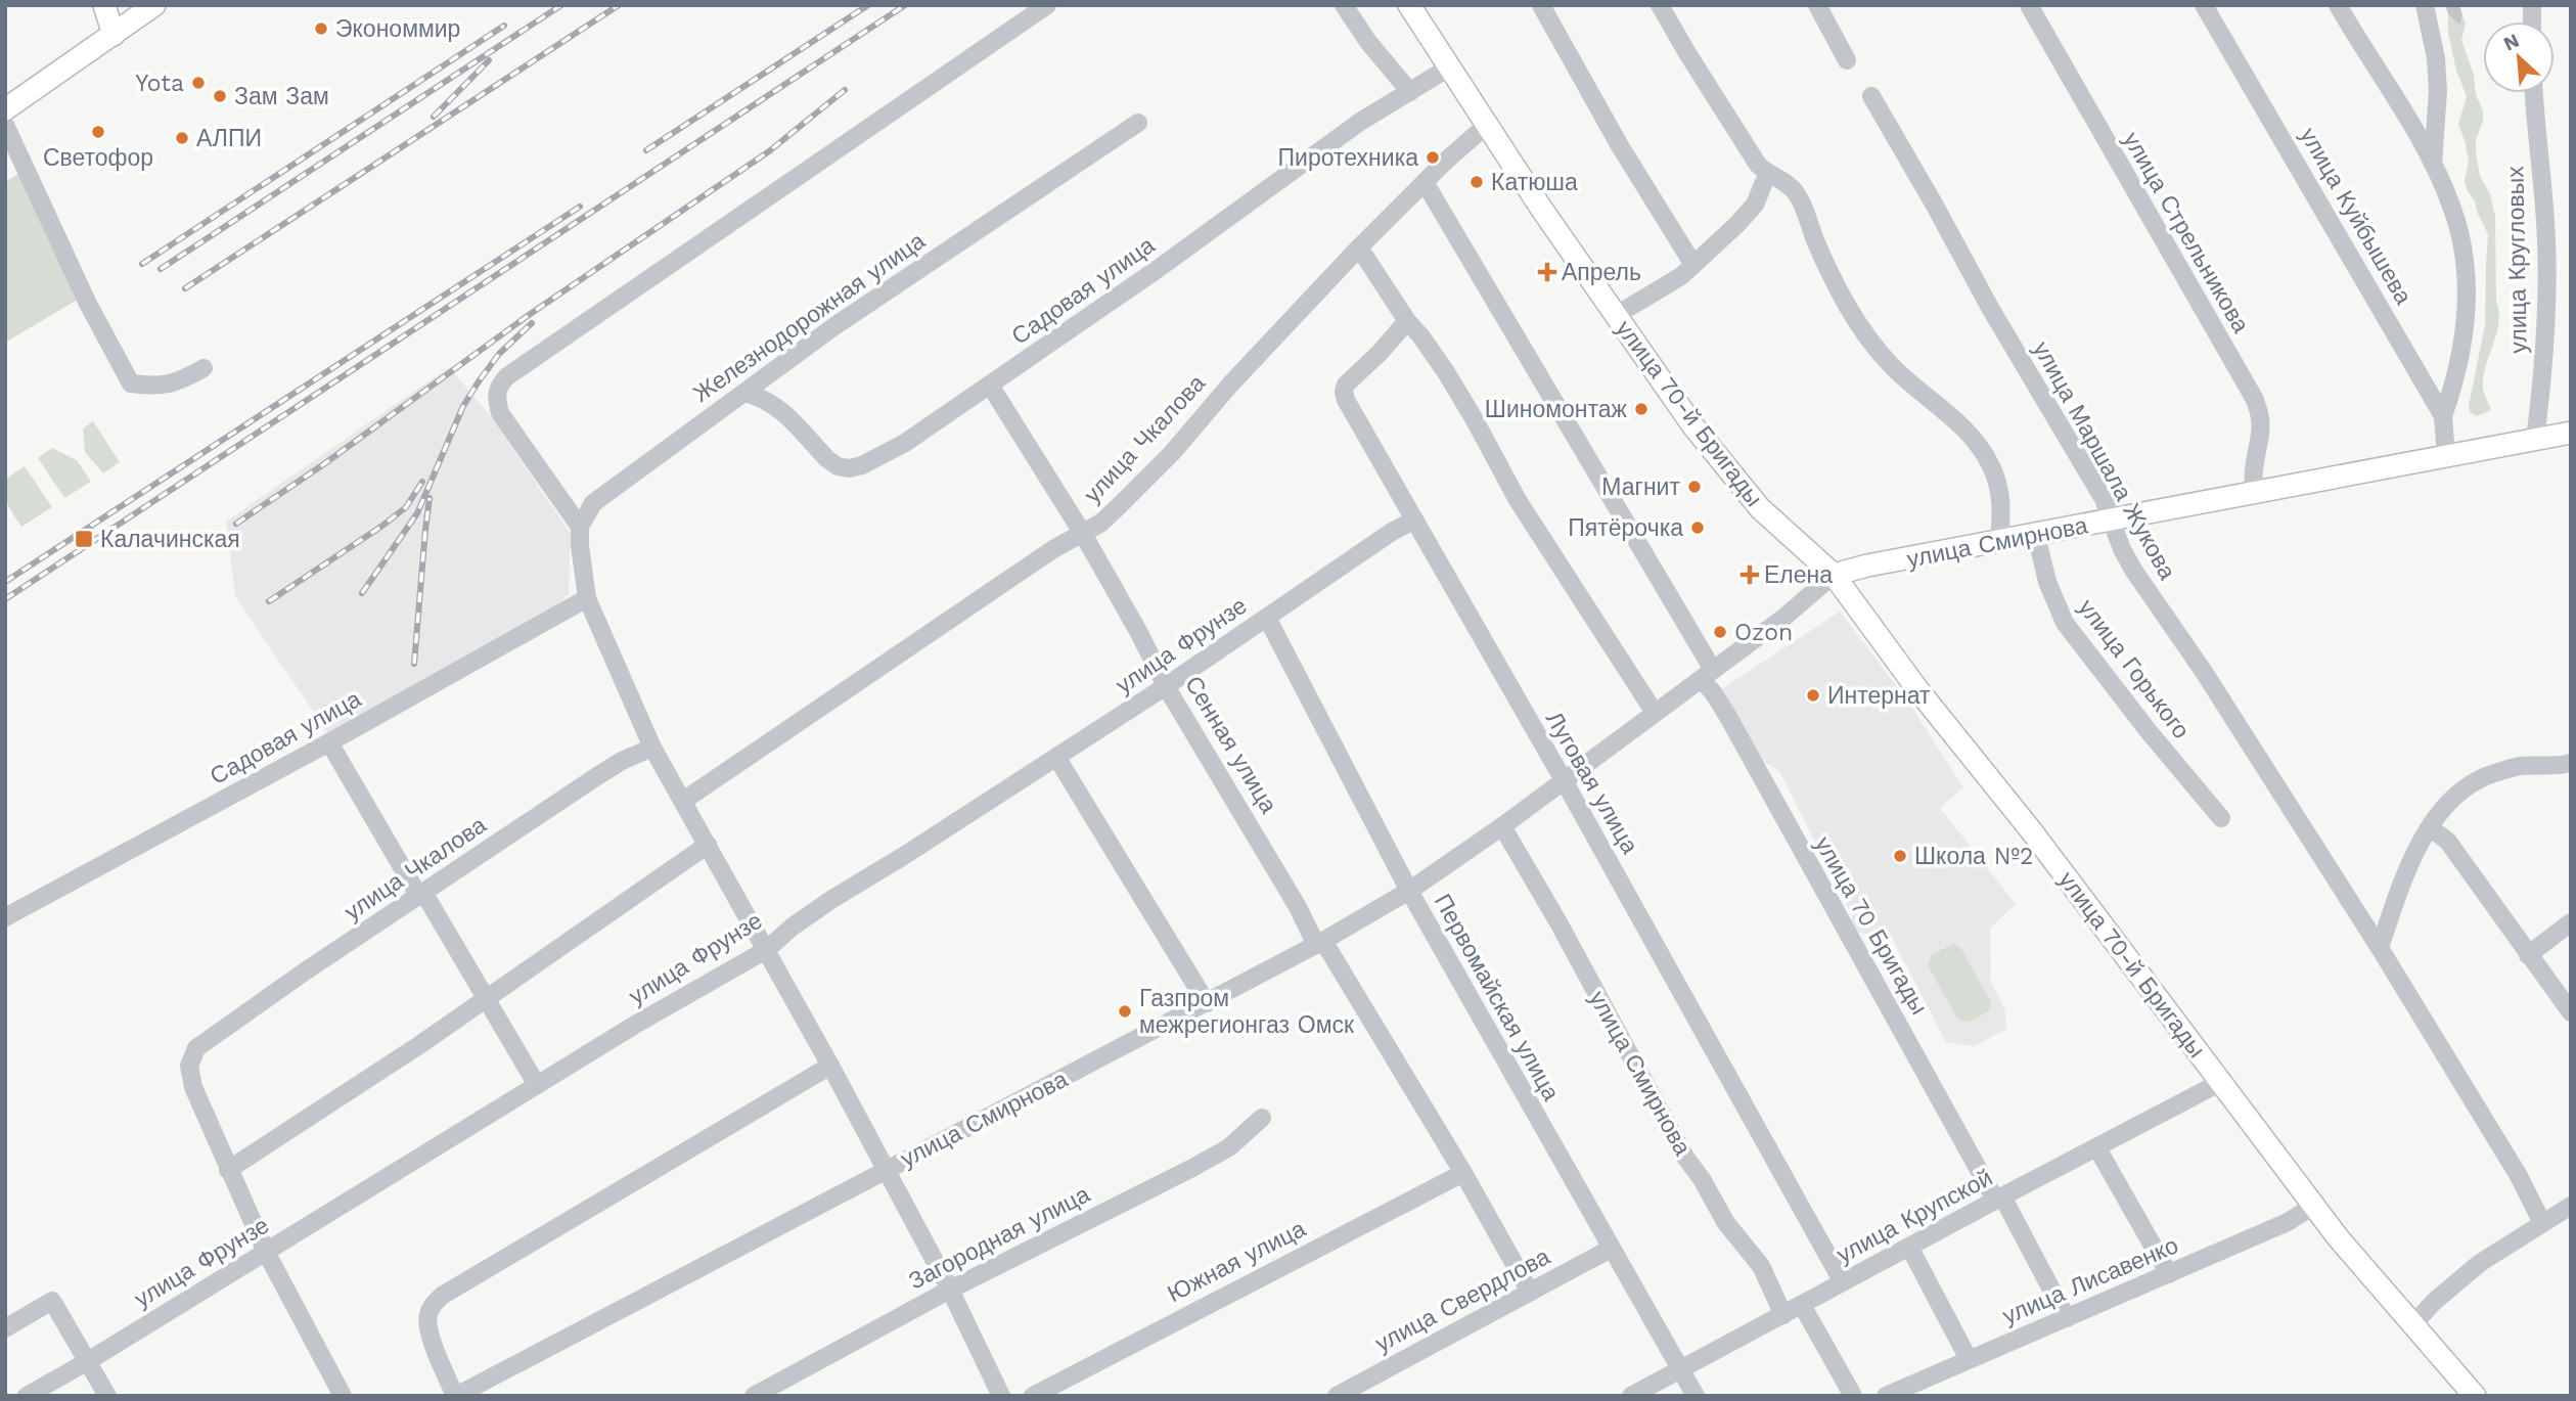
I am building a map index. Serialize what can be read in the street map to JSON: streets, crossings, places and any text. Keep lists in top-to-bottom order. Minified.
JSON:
{"streets":{"main road":["улица 70-й Бригады","улица Смирнова"],"street":["улица Куйбышева","улица Стрельникова","улица Кругловых","Садовая улица","Железнодорожная улица","улица Чкалова","улица Маршала Жукова","улица Фрунзе","улица Горького","Сенная улица","Луговая улица","улица 70 Бригады","Первомайская улица","улица Крупской","Загородная улица","Южная улица","улица Лисавенко","улица Свердлова"]},"crossings":[["улица Куйбышева","улица Смирнова"],["улица Стрельникова","улица Смирнова"],["улица Кругловых","улица Смирнова"],["Садовая улица","Железнодорожная улица"],["Садовая улица","улица 70-й Бригады"],["Садовая улица","Сенная улица"],["улица 70-й Бригады","улица Чкалова"],["улица 70-й Бригады","улица Смирнова"],["улица 70-й Бригады","улица Крупской"],["улица 70-й Бригады","улица Лисавенко"],["улица Чкалова","Сенная улица"],["улица Чкалова","улица 70 Бригады"],["улица Маршала Жукова","улица Смирнова"],["улица Смирнова","улица Горького"],["улица Смирнова","Сенная улица"],["улица Смирнова","Луговая улица"],["улица Смирнова","улица 70 Бригады"],["улица Смирнова","Первомайская улица"],["улица Смирнова","улица Крупской"],["улица Фрунзе","Сенная улица"],["улица Фрунзе","Луговая улица"],["улица Фрунзе","Первомайская улица"],["Сенная улица","Южная улица"],["Сенная улица","улица Свердлова"],["Луговая улица","улица Крупской"],["улица 70 Бригады","улица Крупской"],["улица 70 Бригады","улица Лисавенко"],["Первомайская улица","улица Крупской"],["Первомайская улица","улица Свердлова"]],"places":{"other":["Экономмир","Yota","Зам Зам","Светофор","АЛПИ","Пиротехника","Катюша","Шиномонтаж","Магнит","Пятёрочка","Ozon","Интернат","Школа №2","Газпром межрегионгаз Омск"],"health":["Апрель","Елена"],"transit":["Калачинская"]},"north":"top left"}
